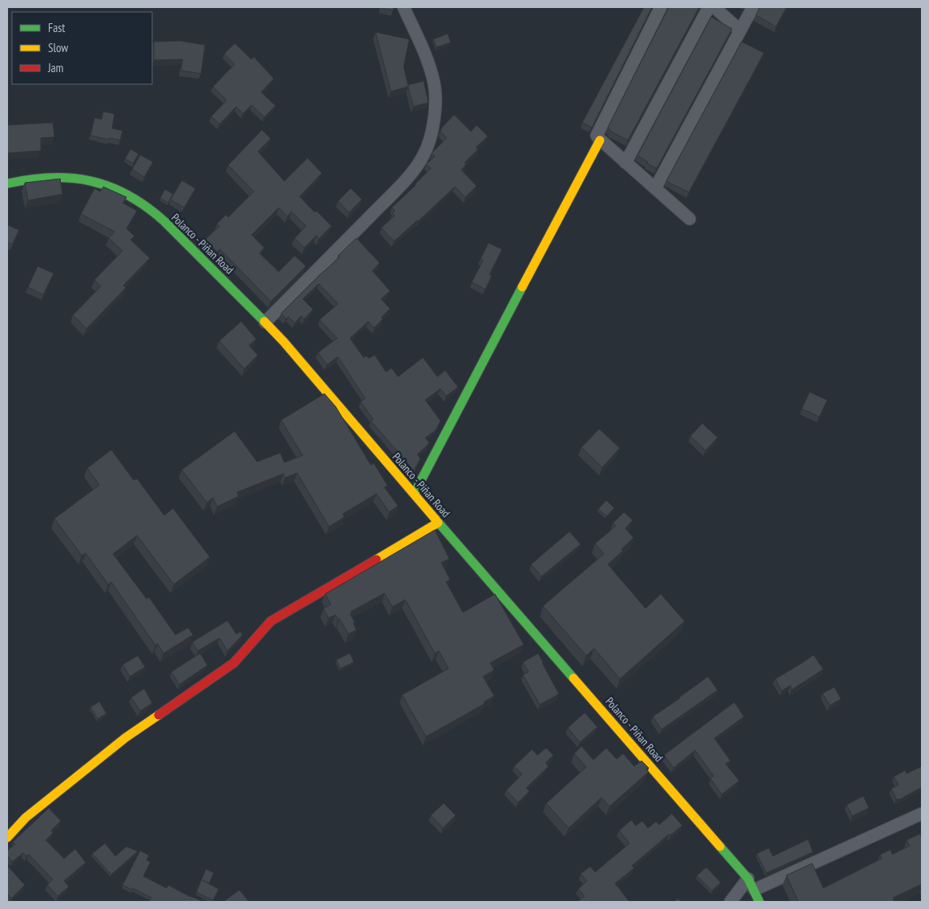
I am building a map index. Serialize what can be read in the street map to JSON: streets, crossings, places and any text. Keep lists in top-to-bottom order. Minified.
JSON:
{"streets":{"main road":["Polanco - Piñan Road"]},"legend":["Fast","Slow","Jam"]}
